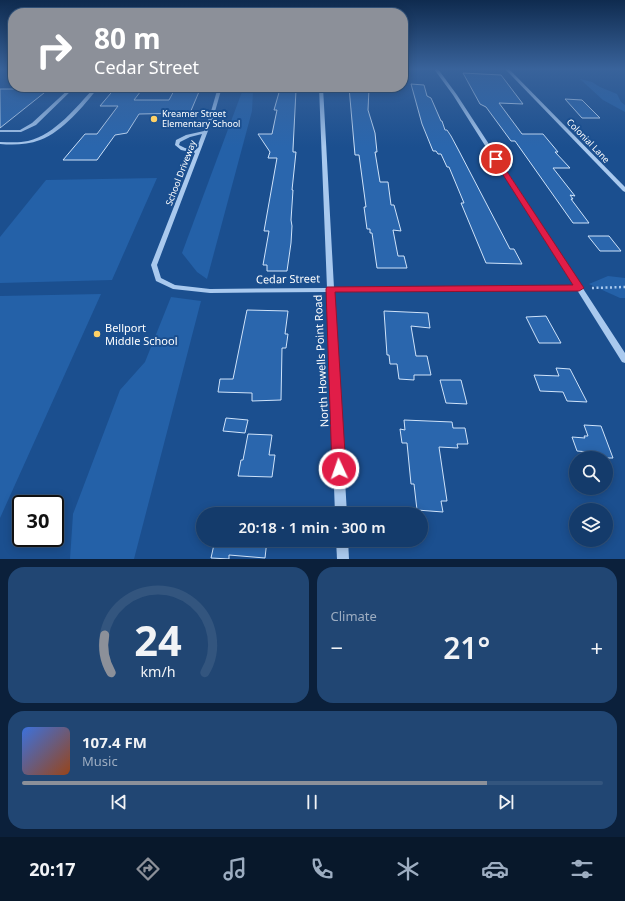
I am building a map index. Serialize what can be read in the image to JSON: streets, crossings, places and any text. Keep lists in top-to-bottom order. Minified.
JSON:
{"streets":{"street":["Colonial Lane","School Driveway","Cedar Street","North Howells Point Road"]},"crossings":[["School Driveway","Cedar Street"],["Cedar Street","North Howells Point Road"]],"places":["Kreamer Street Elementary School","Bellport Middle School"],"page":{"turn":["80 m","Cedar Street"],"limit":"30","trip":"20:18 · 1 min · 300 m","tile":"Climate","heat":["−","21°","+"],"song":["107.4 FM","Music"],"tabs":"20:17","gauge":["24","km/h"]}}
